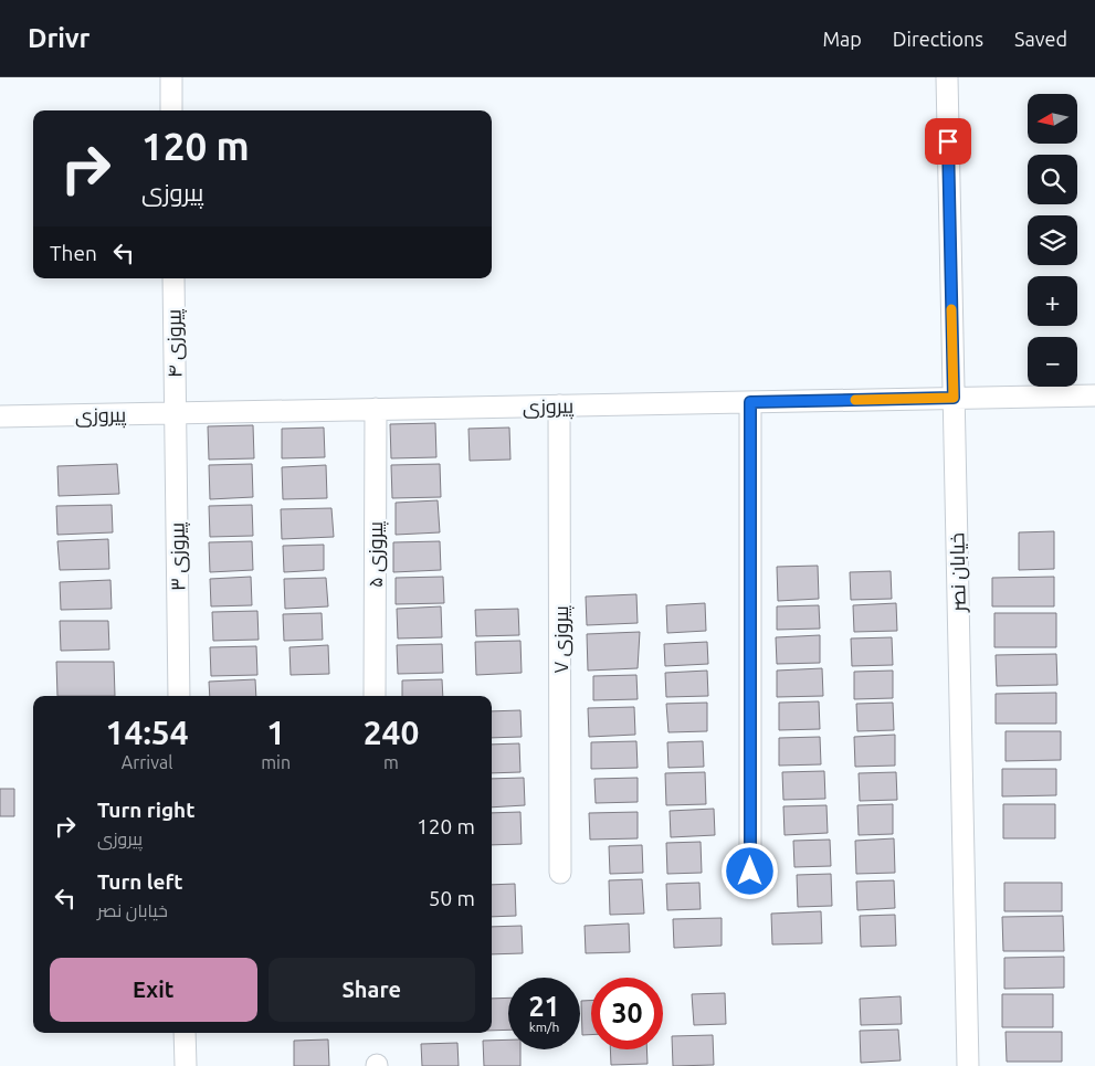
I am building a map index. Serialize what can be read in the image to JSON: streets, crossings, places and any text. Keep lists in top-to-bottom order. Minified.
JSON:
{"streets":{"street":["پیروزی ۴","پیروزی","پیروزی ۵","پیروزی ۳","خیابان نصر","پیروزی ۷"]},"crossings":[["پیروزی ۴","پیروزی"],["پیروزی ۴","پیروزی ۳"],["پیروزی","پیروزی ۵"],["پیروزی","پیروزی ۳"],["پیروزی","خیابان نصر"],["پیروزی","پیروزی ۷"]],"north":"left","page":{"header":"Drivr","nav":["Map","Directions","Saved"],"map_buttons":["+","−"],"turn":["120 m","پیروزی"],"then":"Then","eta":["14:54","Arrival","1","min","240","m"],"list":[{"name":"Turn right","note":"پیروزی","value":"120 m"},{"name":"Turn left","note":"خیابان نصر","value":"50 m"}],"buttons":["Exit","Share"],"speed":"21 km/h","limit":"30"}}
